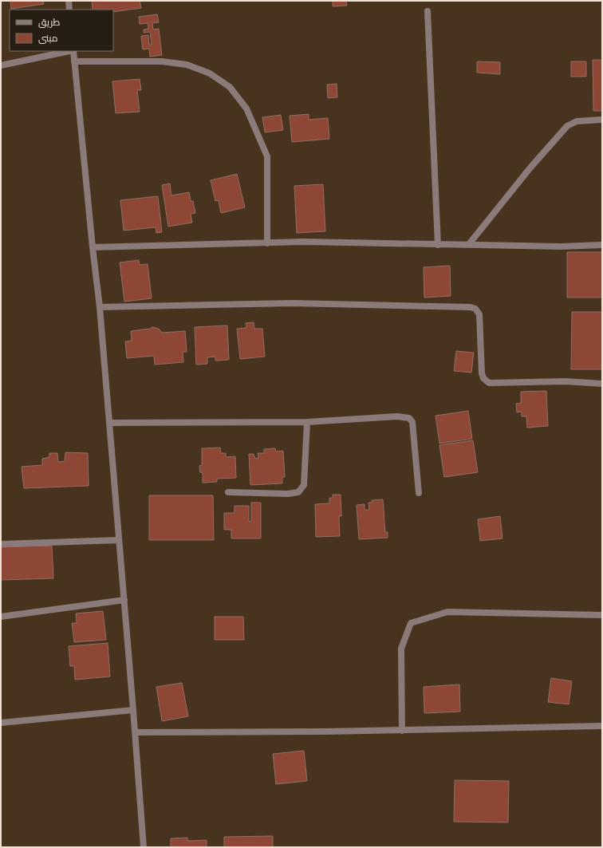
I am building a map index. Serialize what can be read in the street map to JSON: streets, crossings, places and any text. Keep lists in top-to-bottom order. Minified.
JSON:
{"legend":["طريق","مبنى"]}
